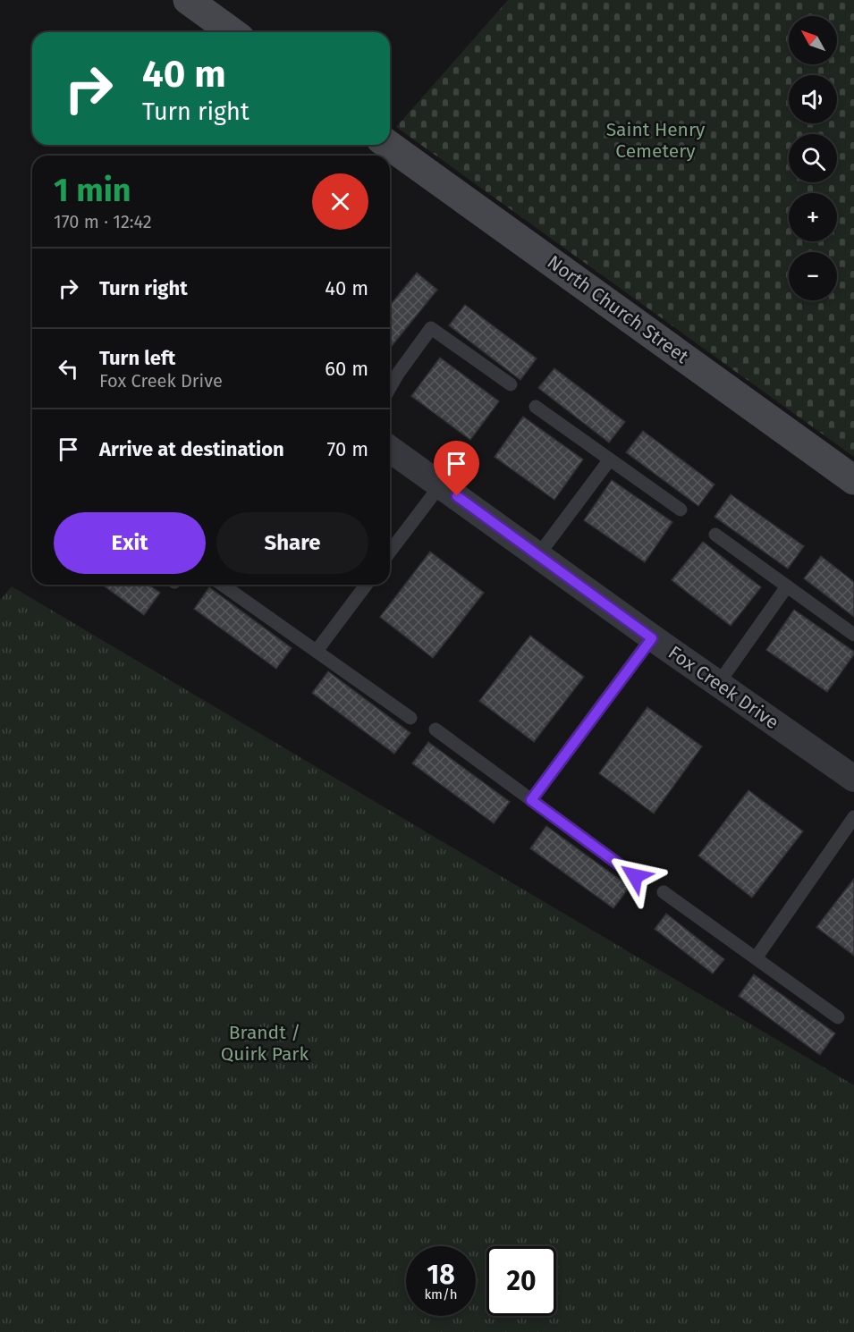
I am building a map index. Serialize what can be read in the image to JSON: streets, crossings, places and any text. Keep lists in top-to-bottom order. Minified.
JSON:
{"streets":{"main road":["North Church Street"],"street":["Fox Creek Drive"]},"parks":["Saint Henry Cemetery","Brandt / Quirk Park"],"north":"top left","page":{"map_buttons":["+","−"],"turn":["40 m","Turn right"],"heading":["1 min","170 m · 12:42"],"list":[{"name":"Turn right","value":"40 m"},{"name":"Turn left","note":"Fox Creek Drive","value":"60 m"},{"name":"Arrive at destination","value":"70 m"}],"buttons":["Exit","Share"],"speed":"18 km/h","limit":"20"}}
